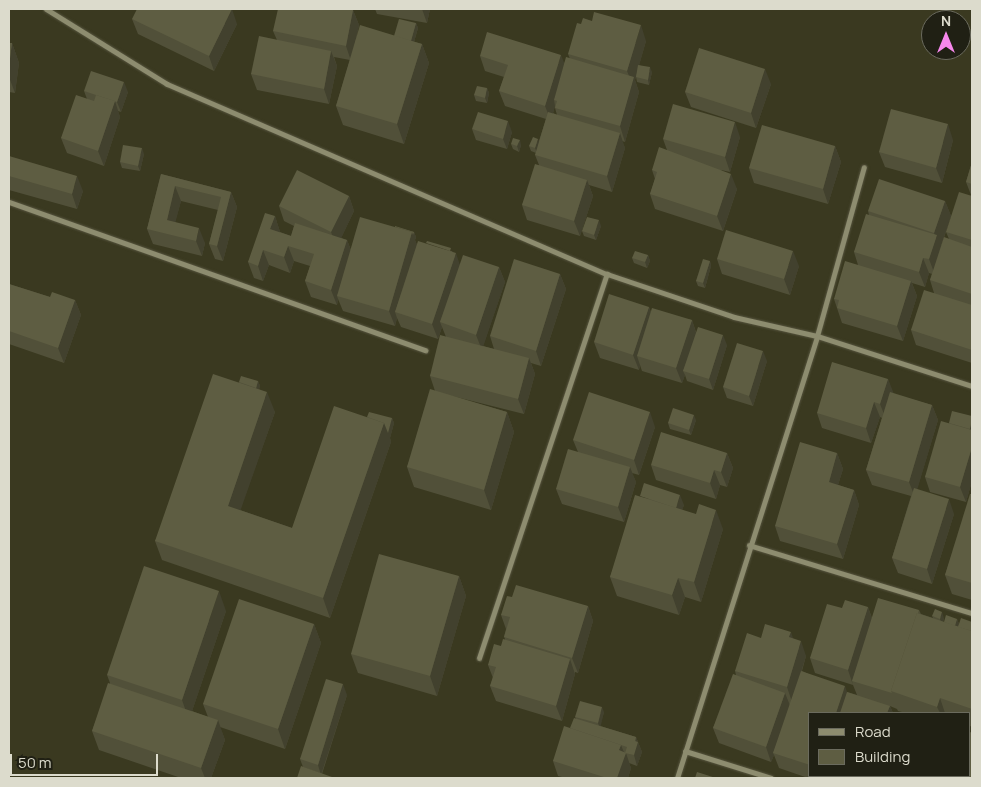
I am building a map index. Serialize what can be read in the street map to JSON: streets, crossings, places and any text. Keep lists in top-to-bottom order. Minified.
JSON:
{"legend":["Road","Building"],"scale_bar":"50 m","north":"top"}
